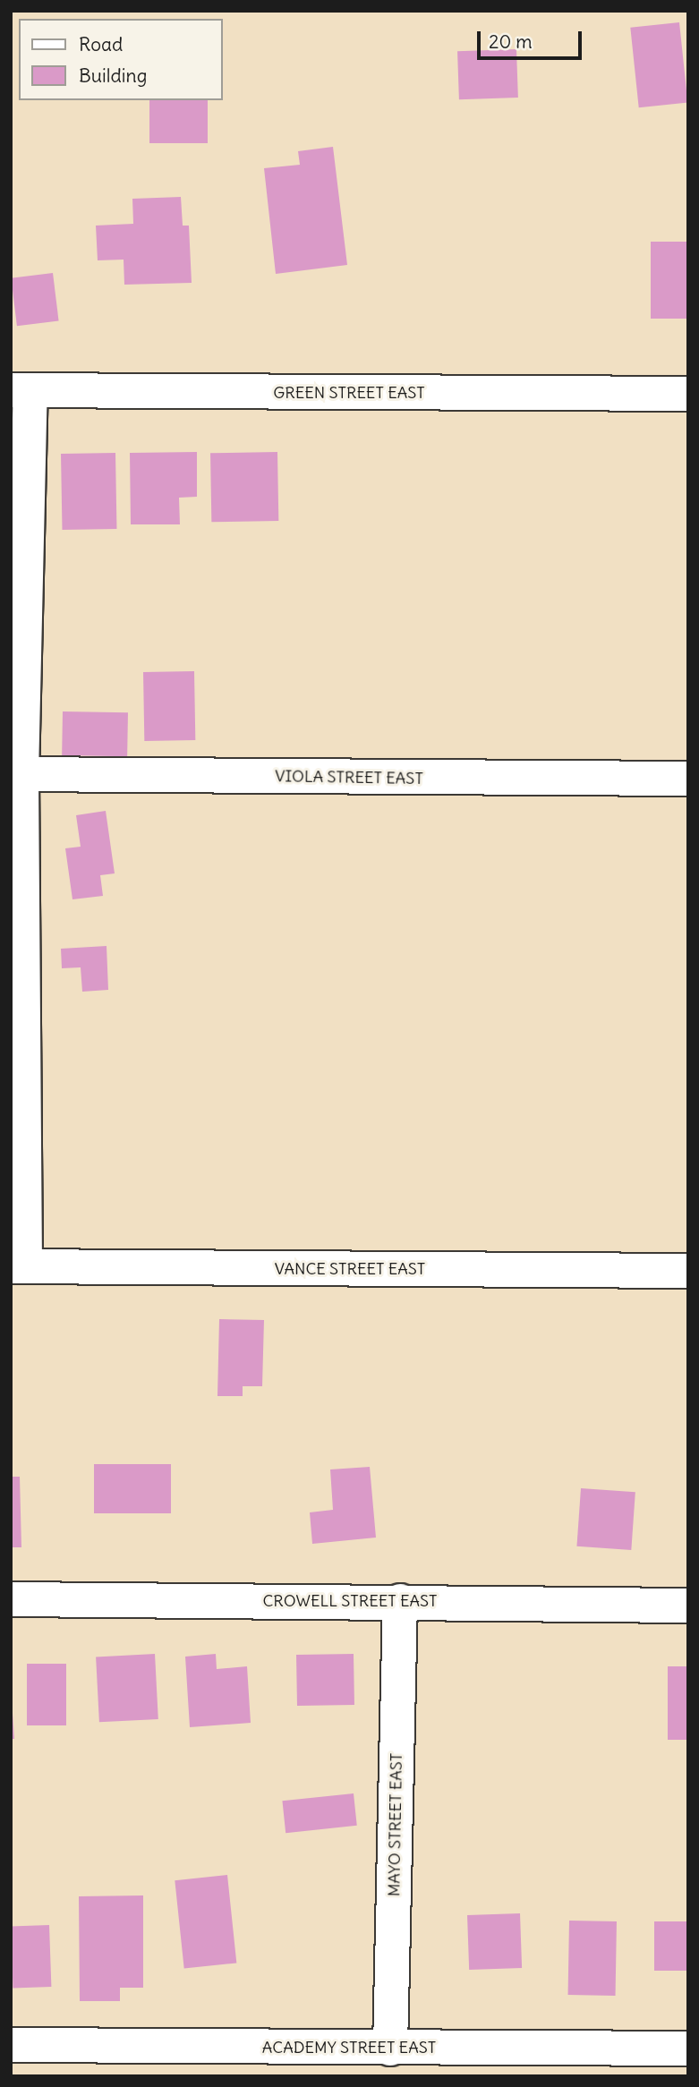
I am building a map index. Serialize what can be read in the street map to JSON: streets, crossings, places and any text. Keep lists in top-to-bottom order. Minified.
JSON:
{"streets":{"street":["GREEN STREET EAST","VIOLA STREET EAST","VANCE STREET EAST","CROWELL STREET EAST","MAYO STREET EAST","ACADEMY STREET EAST"]},"crossings":[["CROWELL STREET EAST","MAYO STREET EAST"],["MAYO STREET EAST","ACADEMY STREET EAST"]],"legend":["Road","Building"],"scale_bar":"20 m"}
